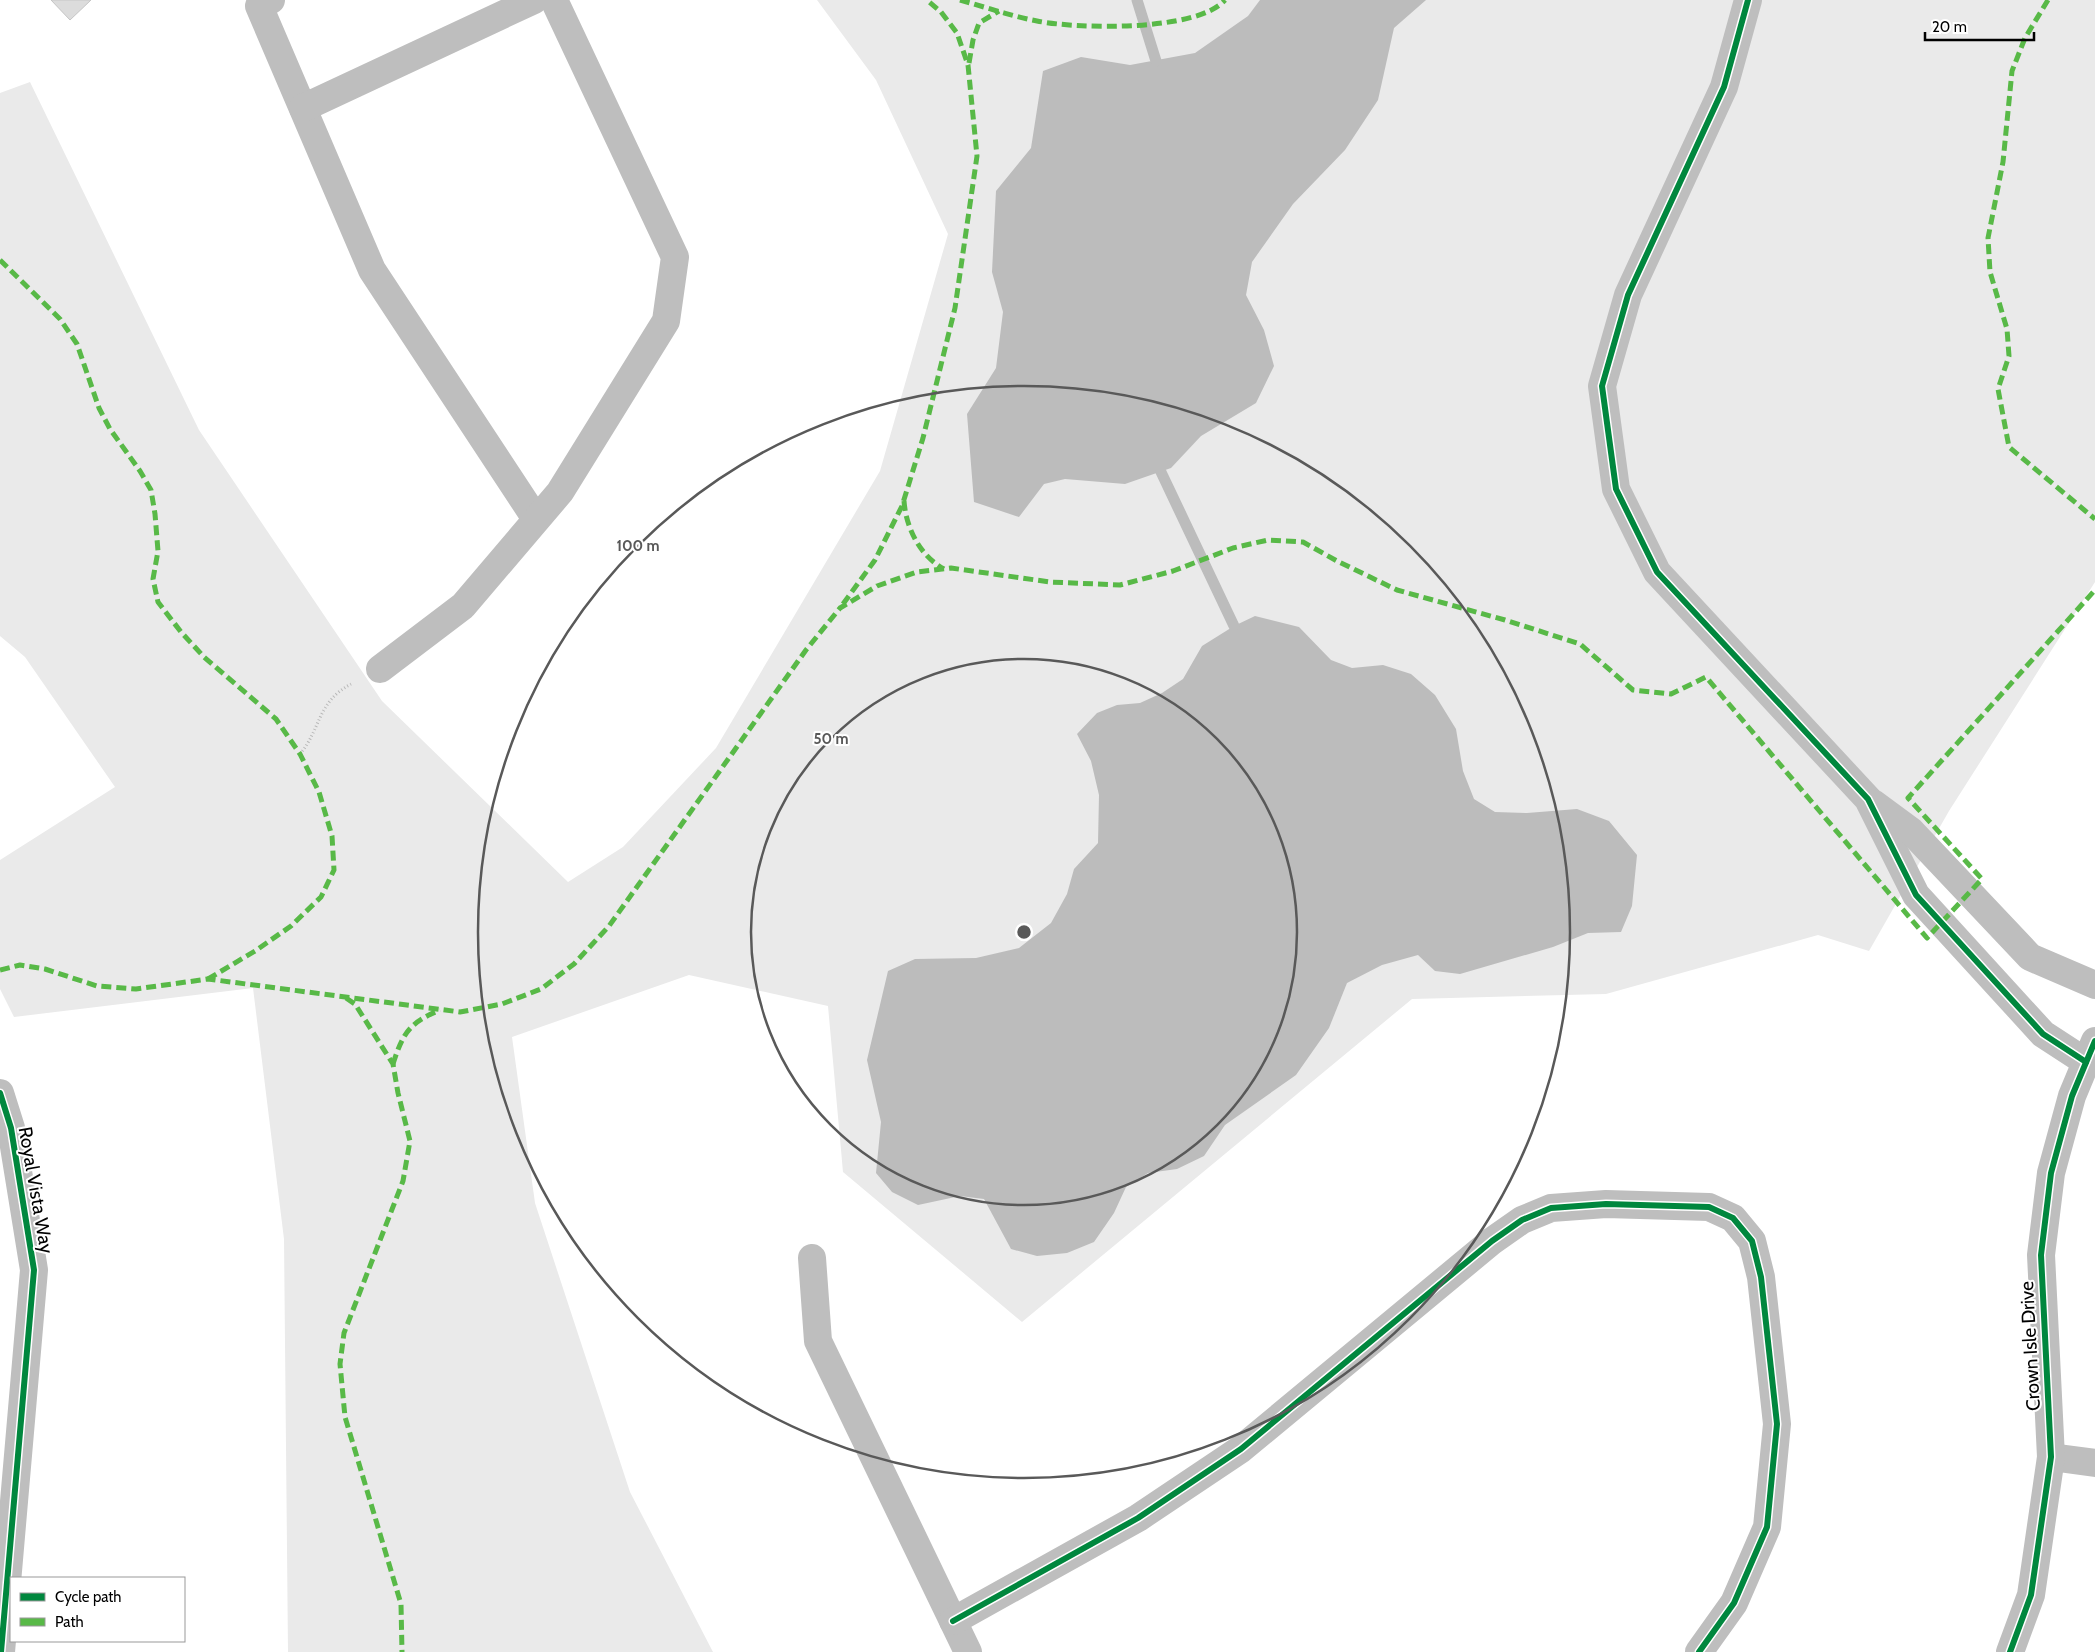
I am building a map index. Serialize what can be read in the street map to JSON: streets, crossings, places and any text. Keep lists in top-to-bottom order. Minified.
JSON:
{"streets":{"street":["Royal Vista Way","Crown Isle Drive"]},"legend":["Cycle path","Path"],"scale_bar":"20 m","rings":["100 m","50 m"]}
